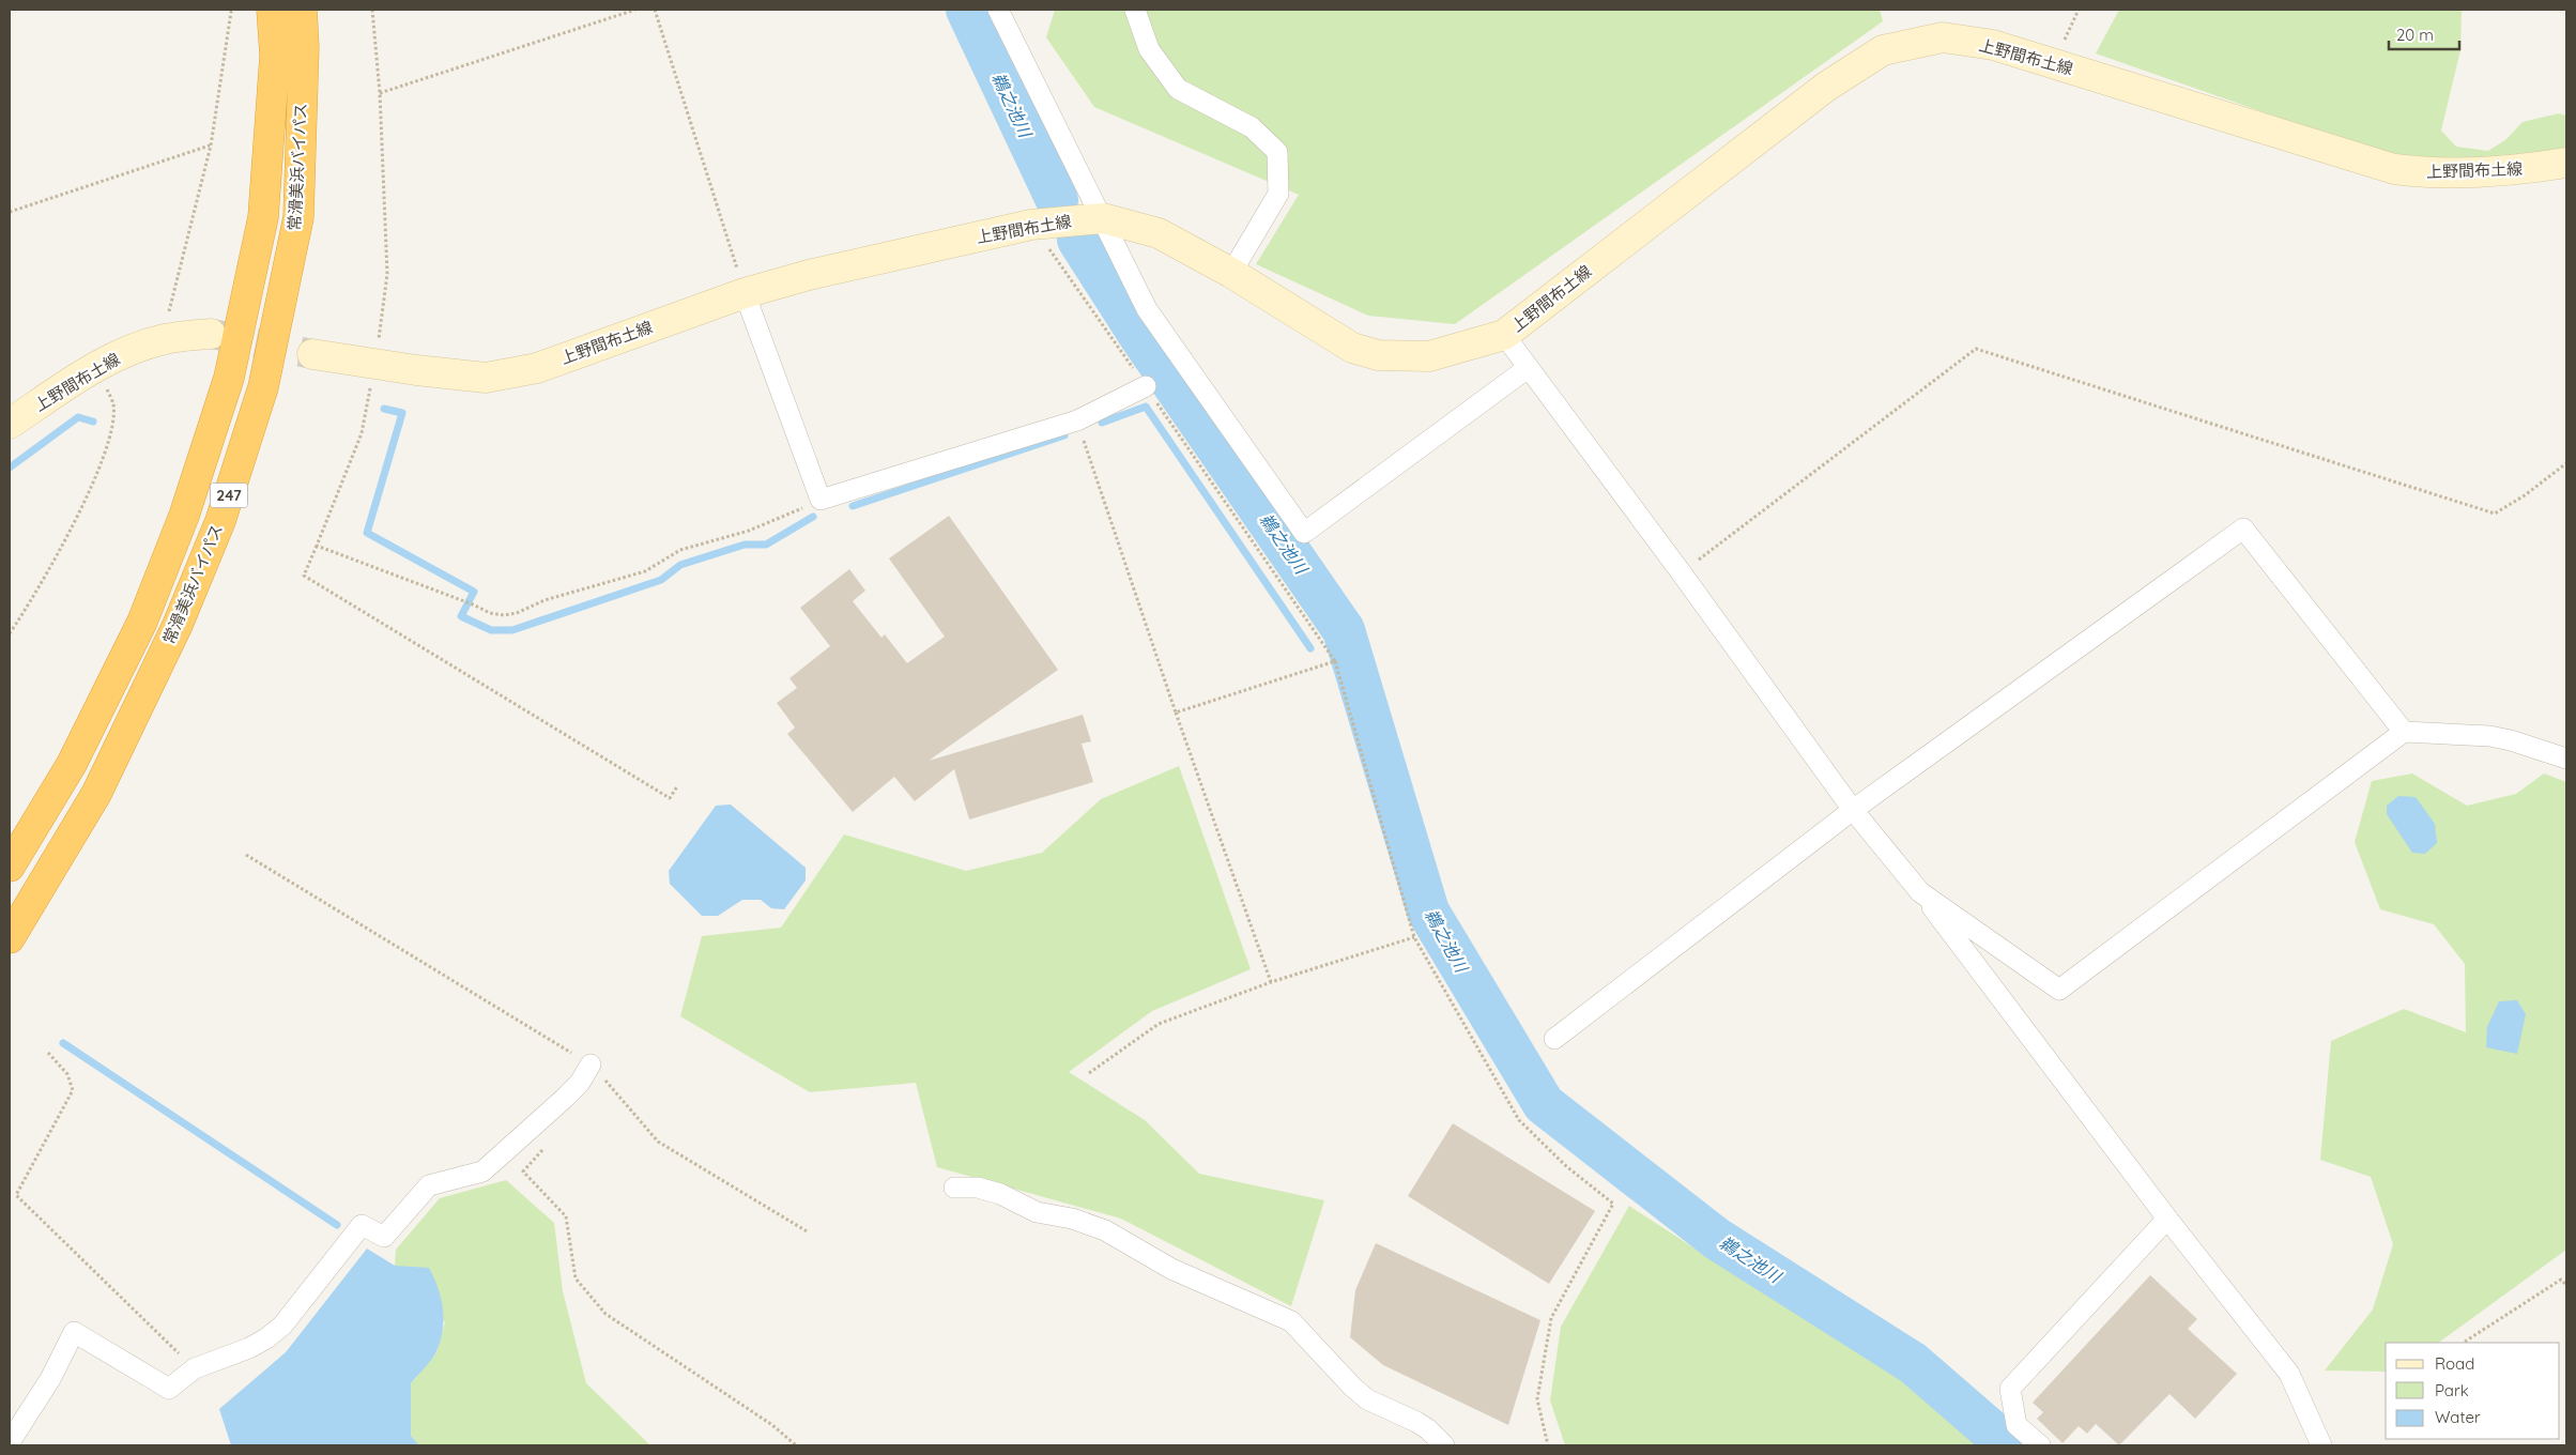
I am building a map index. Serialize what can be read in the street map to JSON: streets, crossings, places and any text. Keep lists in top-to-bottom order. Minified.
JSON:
{"streets":{"highway":["常滑美浜バイパス","247"],"main road":["上野間布土線"]},"water":["鵜之池川"],"legend":["Road","Park","Water"],"scale_bar":"20 m"}
